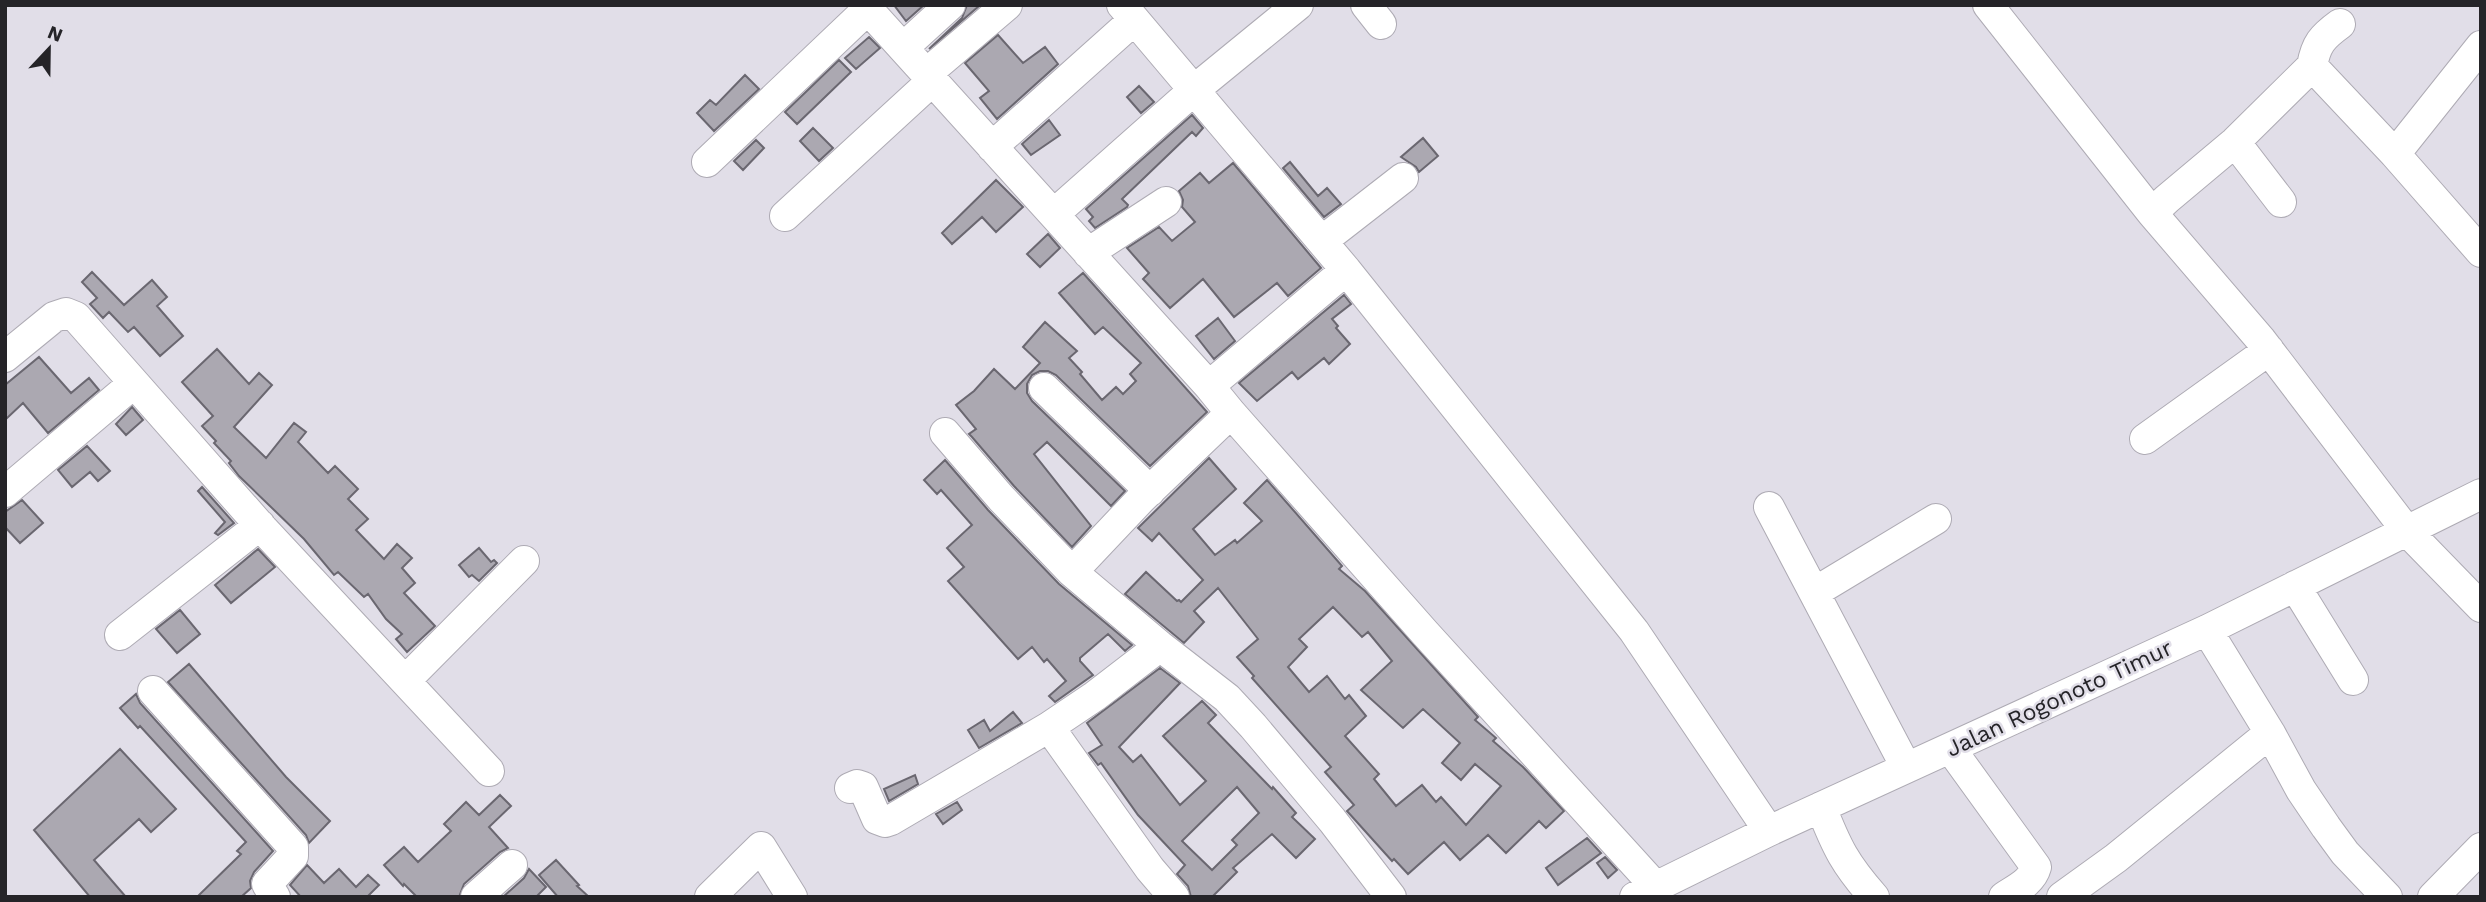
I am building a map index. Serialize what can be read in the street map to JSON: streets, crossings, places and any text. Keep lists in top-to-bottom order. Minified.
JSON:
{"streets":{"street":["Jalan Rogonoto Timur"]},"north":"top"}
